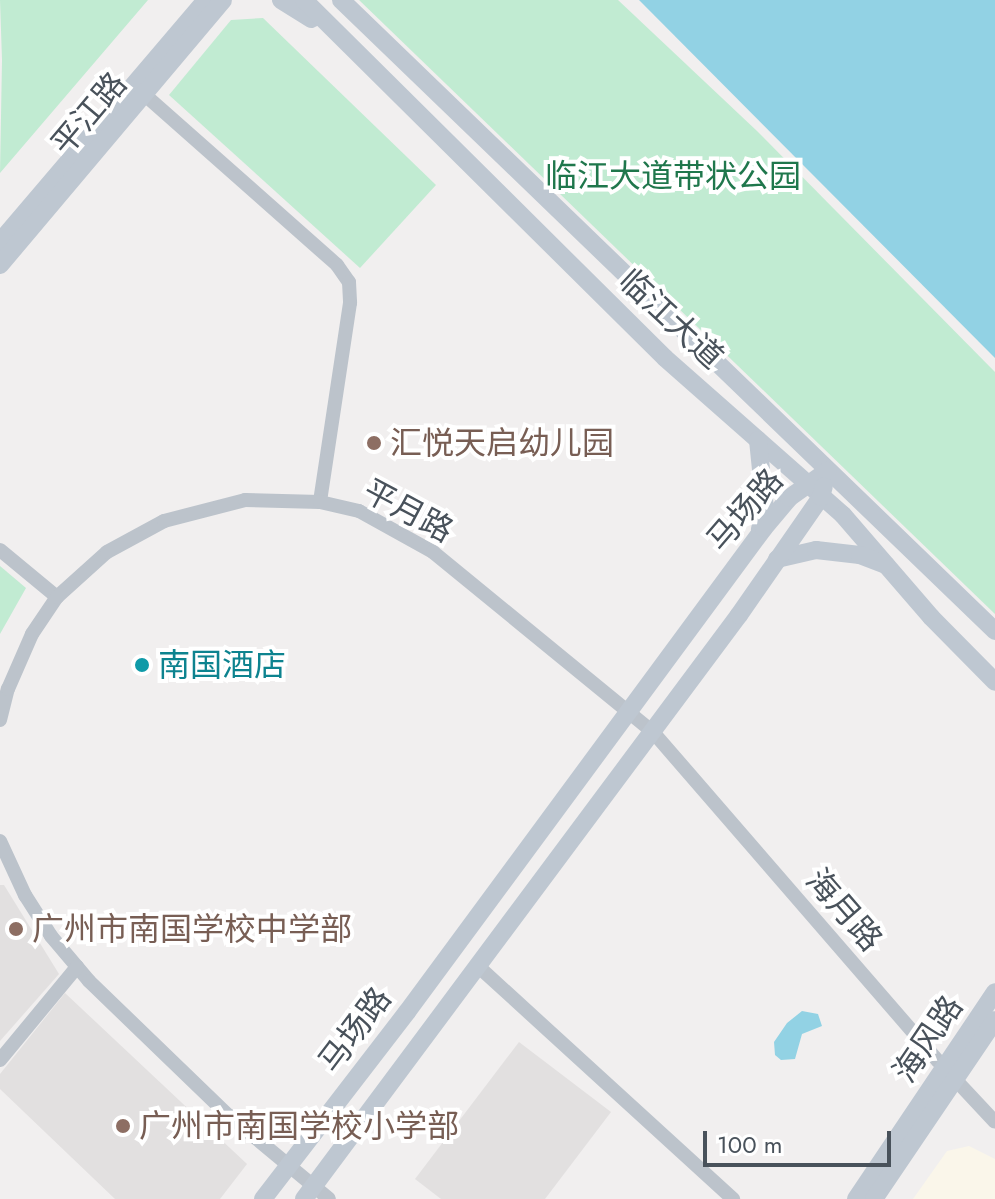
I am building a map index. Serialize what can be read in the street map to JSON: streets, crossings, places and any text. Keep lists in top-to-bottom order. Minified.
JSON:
{"streets":{"main road":["平江路","临江大道","马场路","海风路"],"street":["平月路","海月路"]},"crossings":[["临江大道","马场路"],["马场路","平月路"],["马场路","海月路"],["平月路","海月路"],["海月路","海风路"]],"parks":["临江大道带状公园"],"places":["汇悦天启幼儿园","南国酒店","广州市南国学校中学部","广州市南国学校小学部"],"scale_bar":"100 m"}
